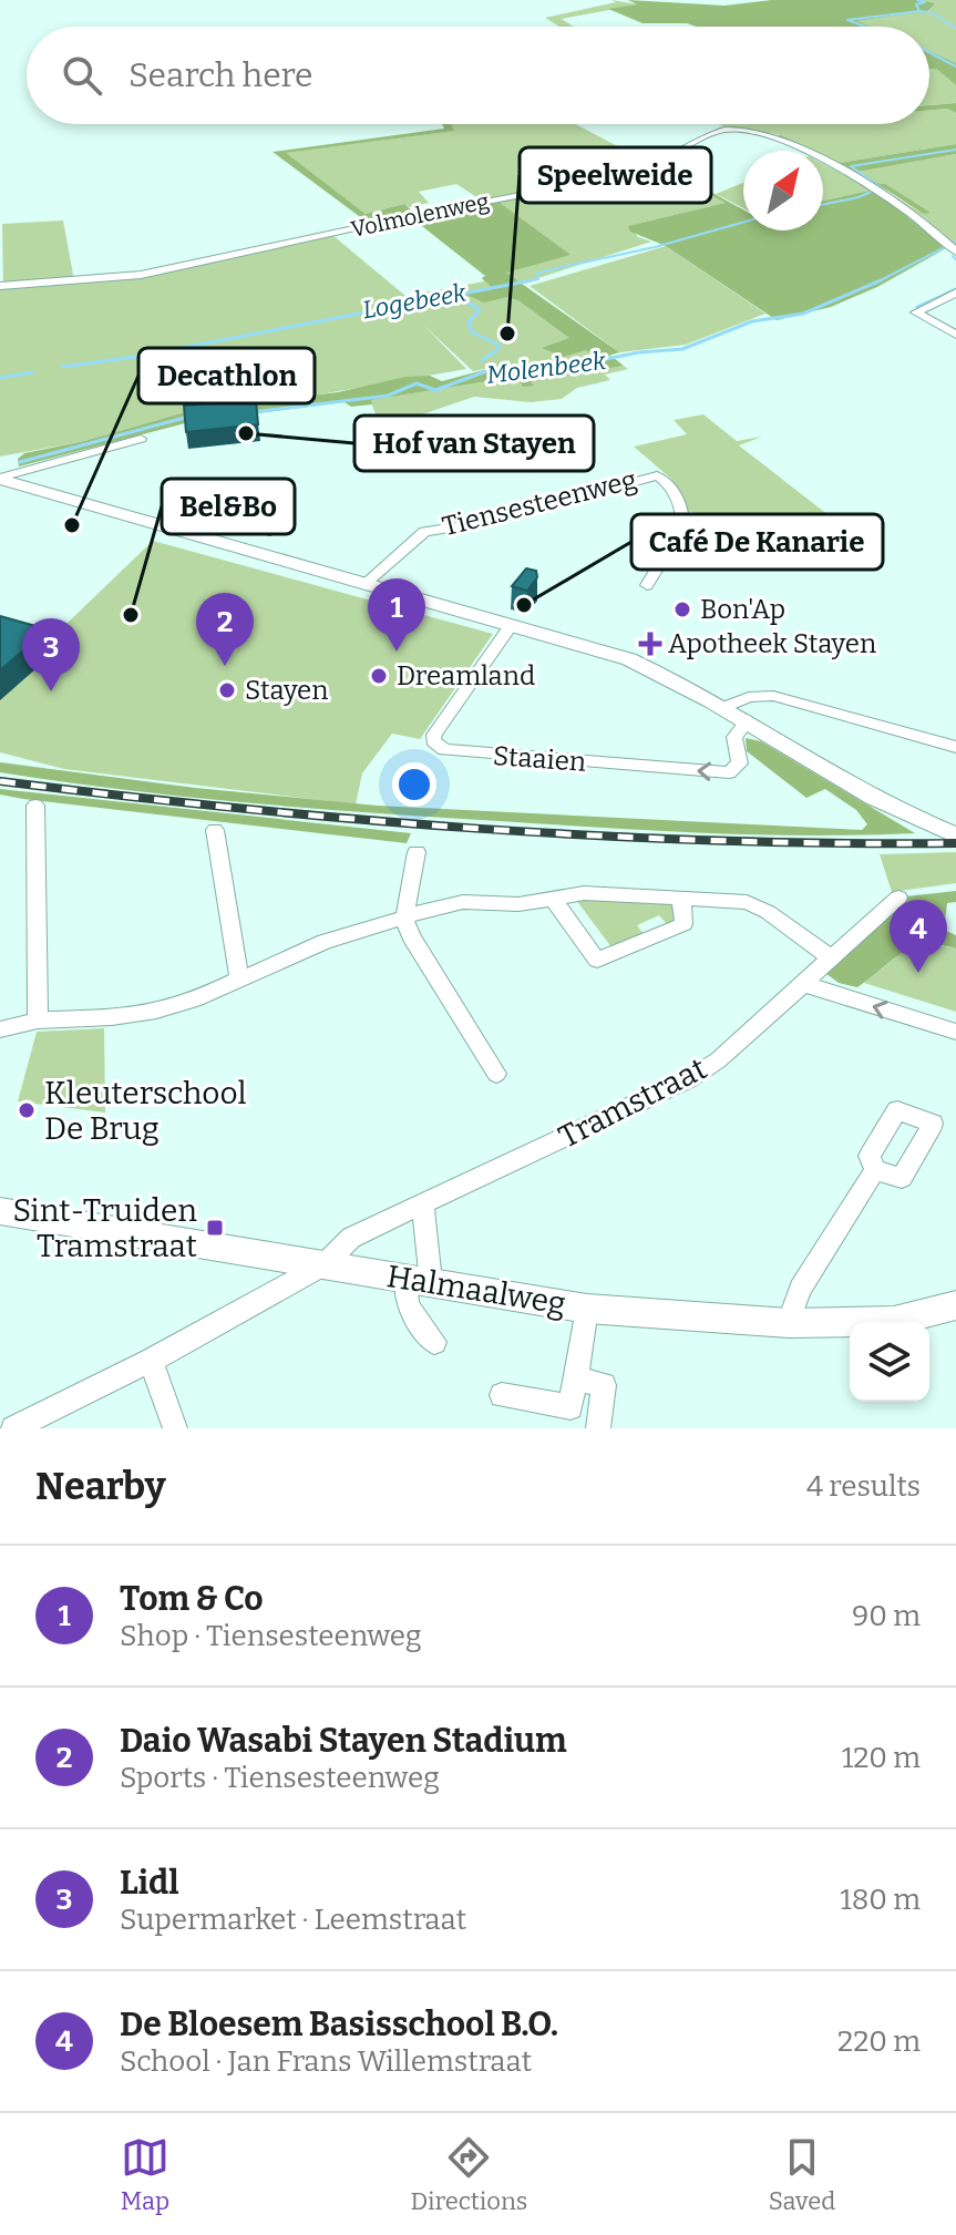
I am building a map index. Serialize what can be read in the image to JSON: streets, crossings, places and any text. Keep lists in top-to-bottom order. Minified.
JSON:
{"streets":{"main road":["Halmaalweg"],"street":["Volmolenweg","Tiensesteenweg","Staaien","Tramstraat"]},"crossings":[["Tramstraat","Halmaalweg"]],"water":["Logebeek","Molenbeek"],"places":{"other":["Speelweide","Hof van Stayen","Decathlon","Café De Kanarie","Bon'Ap","Bel&Bo","Dreamland","Stayen","Kleuterschool De Brug"],"health":["Apotheek Stayen"],"transit":["Sint-Truiden Tramstraat"]},"north":"top right","page":{"search":"Search here","pins":["1","2","3","4"],"heading":["Nearby","4 results"],"list":[{"mark":"1","name":"Tom & Co","note":"Shop · Tiensesteenweg","value":"90 m"},{"mark":"2","name":"Daio Wasabi Stayen Stadium","note":"Sports · Tiensesteenweg","value":"120 m"},{"mark":"3","name":"Lidl","note":"Supermarket · Leemstraat","value":"180 m"},{"mark":"4","name":"De Bloesem Basisschool B.O.","note":"School · Jan Frans Willemstraat","value":"220 m"}],"nav":["Map","Directions","Saved"]}}
